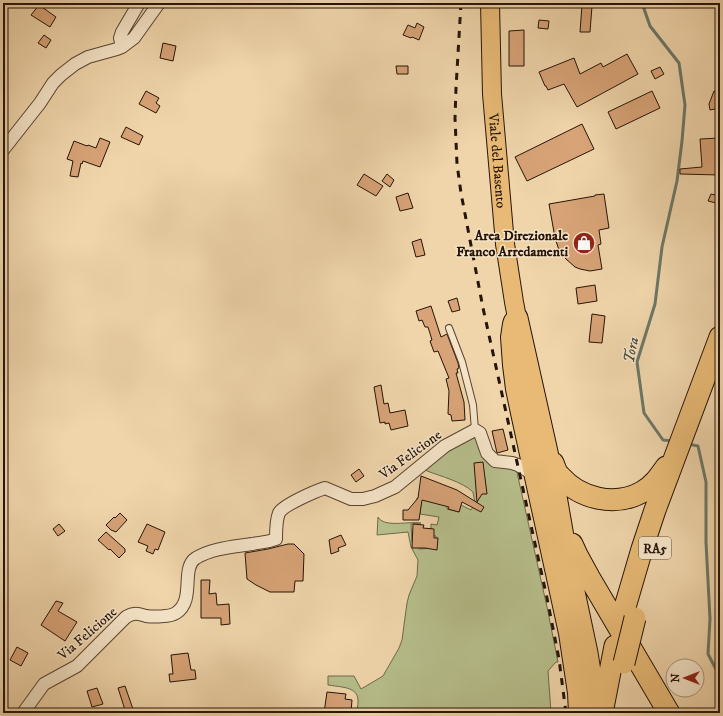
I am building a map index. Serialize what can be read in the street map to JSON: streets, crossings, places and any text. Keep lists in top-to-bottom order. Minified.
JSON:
{"streets":{"highway":["RA5"],"main road":["Viale del Basento"],"street":["Via Felicione"]},"water":["Tora"],"places":{"shop":["Area Direzionale Franco Arredamenti"]},"north":"left"}
